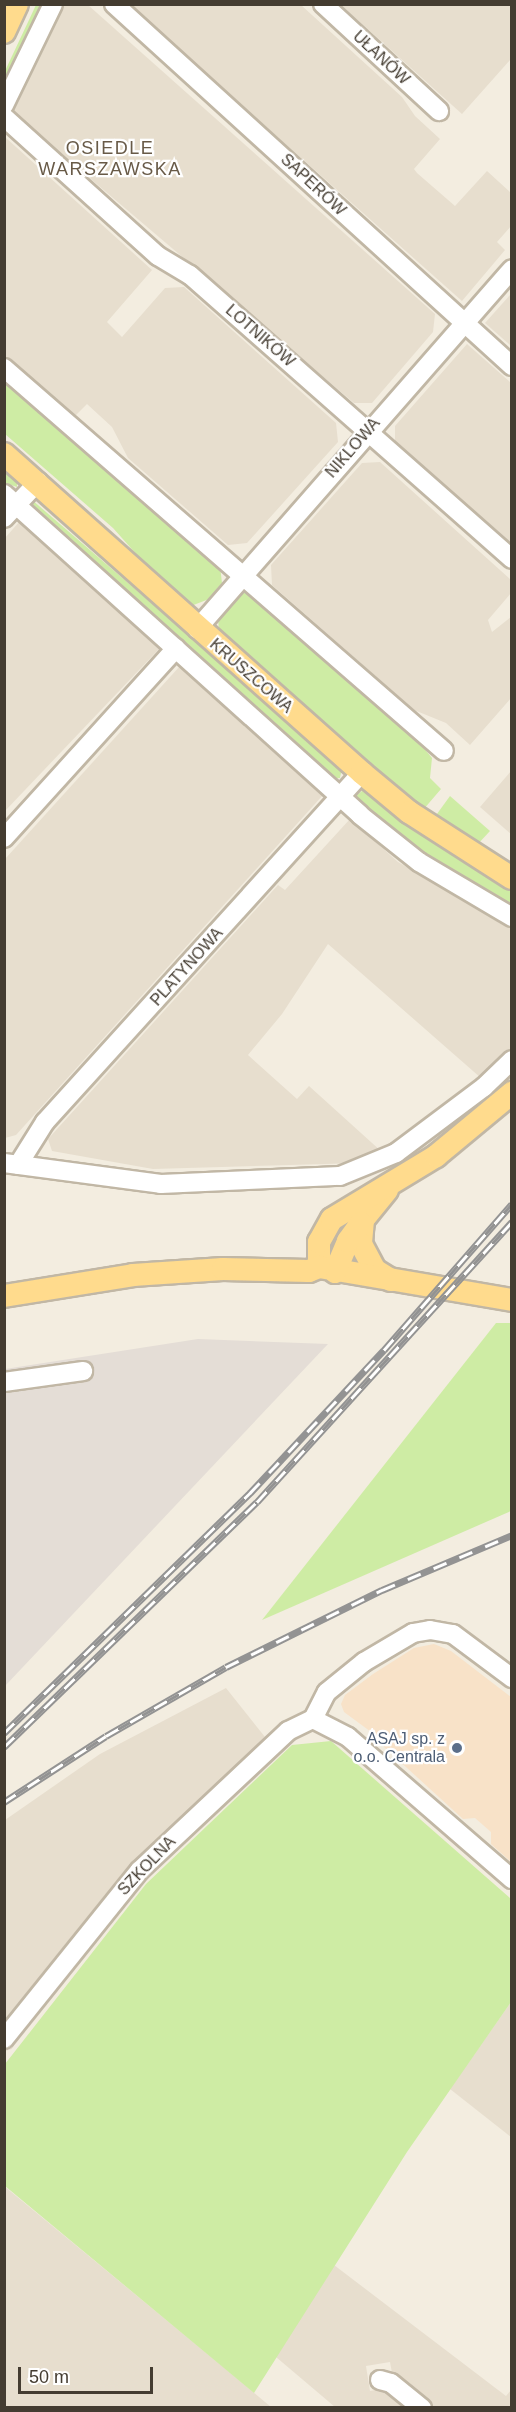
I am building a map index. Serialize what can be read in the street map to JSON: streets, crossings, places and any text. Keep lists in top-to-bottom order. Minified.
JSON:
{"streets":{"main road":["KRUSZCOWA"],"street":["UŁANÓW","SAPERÓW","LOTNIKÓW","NIKLOWA","PLATYNOWA","SZKOLNA"]},"crossings":[["SAPERÓW","NIKLOWA"],["LOTNIKÓW","NIKLOWA"],["NIKLOWA","KRUSZCOWA"],["KRUSZCOWA","PLATYNOWA"]],"districts":["OSIEDLE WARSZAWSKA"],"places":["ASAJ sp. z o.o. Centrala"],"scale_bar":"50 m"}
